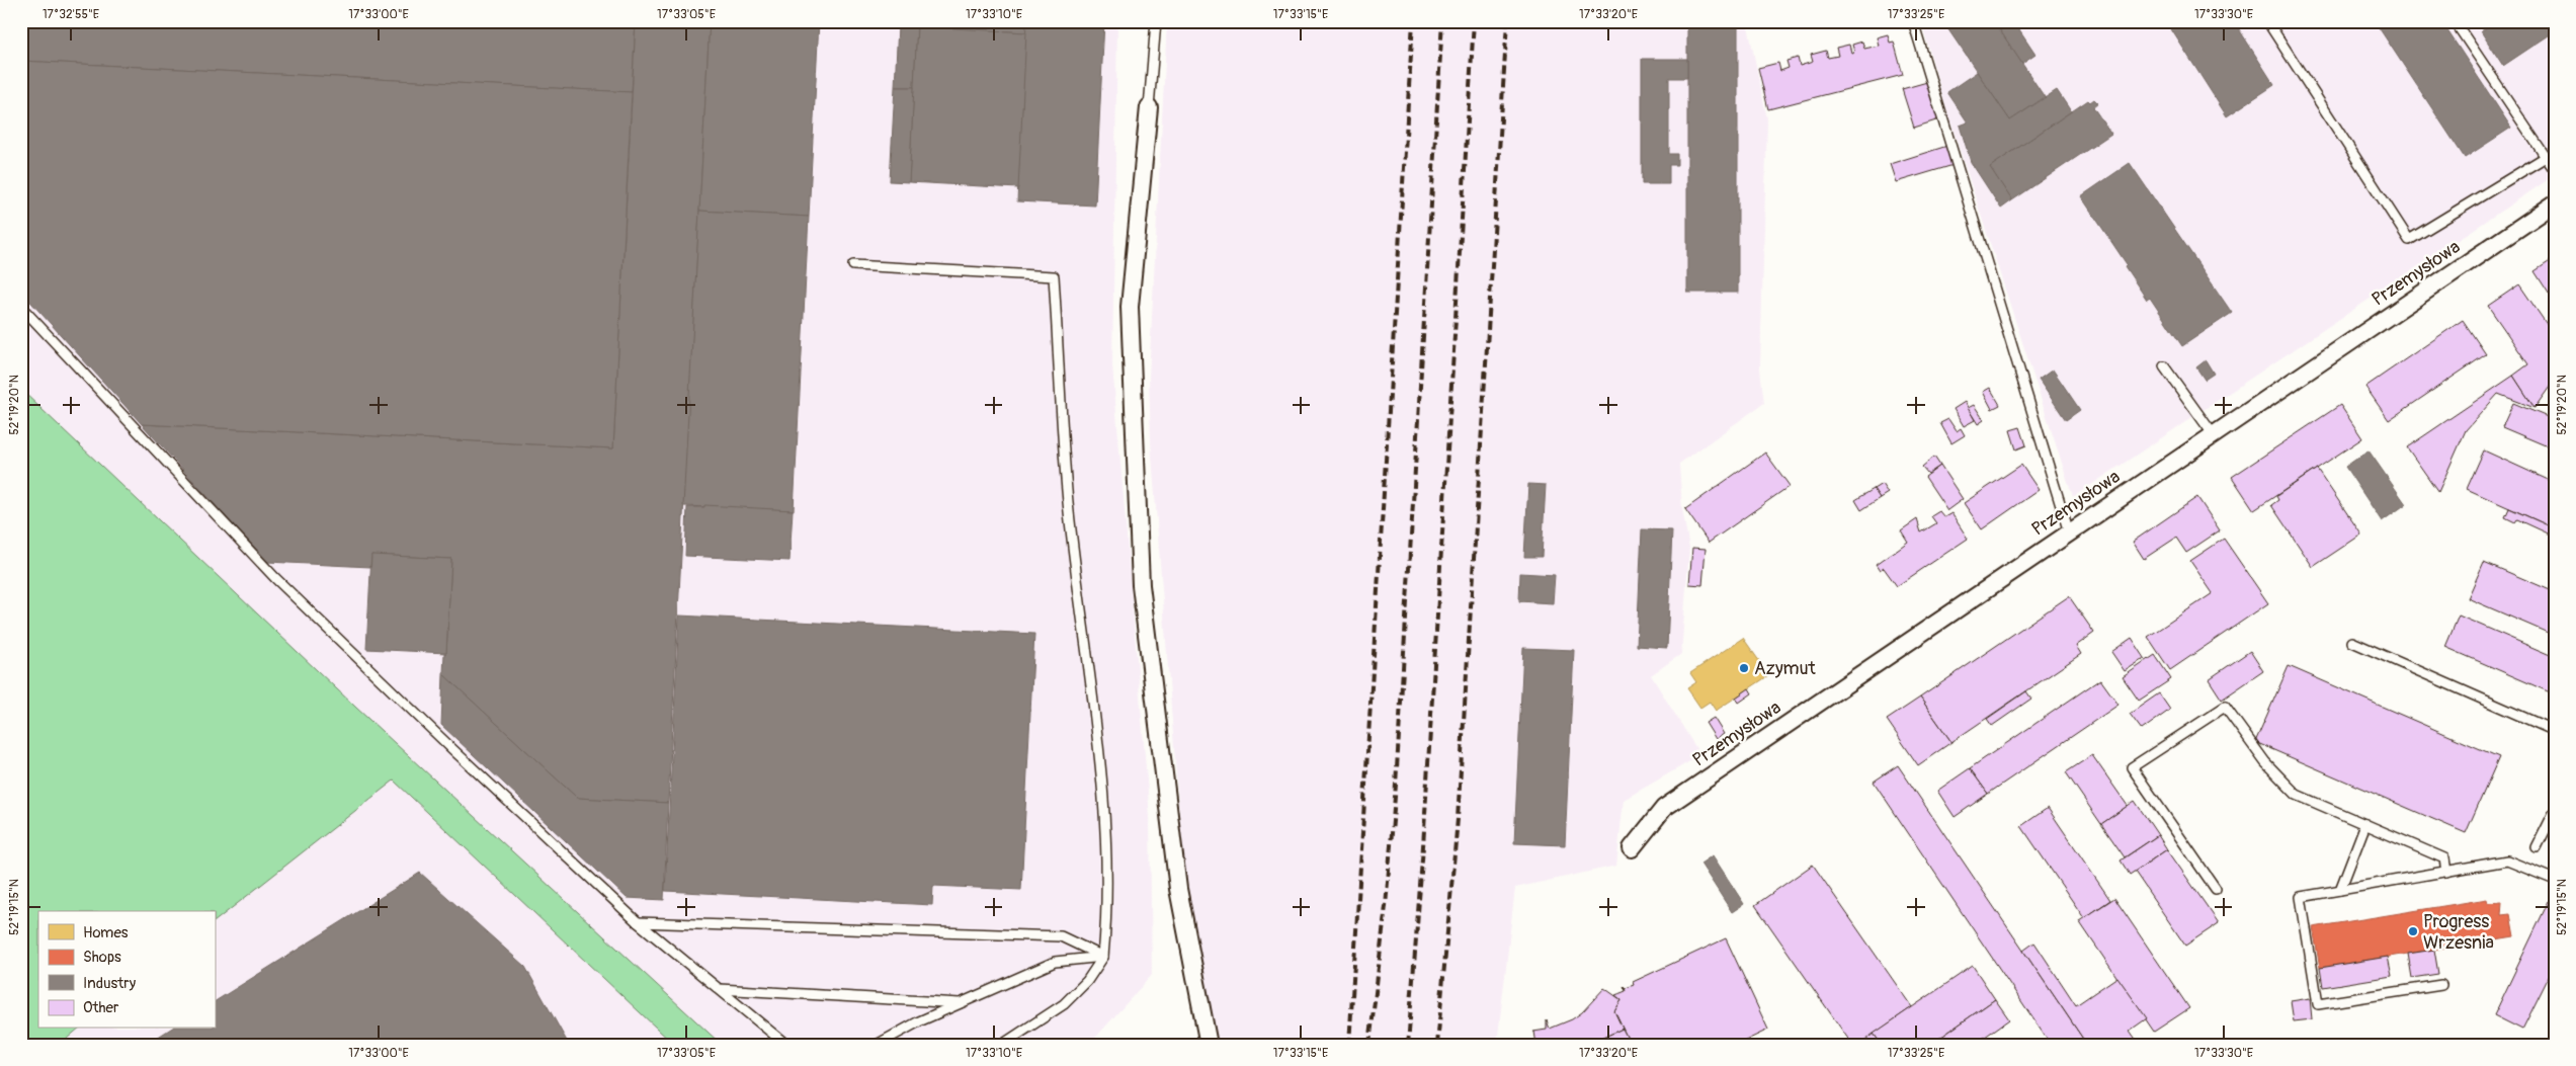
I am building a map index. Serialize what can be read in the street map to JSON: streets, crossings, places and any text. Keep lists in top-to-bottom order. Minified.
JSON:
{"streets":{"street":["Przemysłowa"]},"places":["Azymut","Progress Wrzesnia"],"legend":["Homes","Shops","Industry","Other"],"coordinates":["17°32'55\"E","17°33'00\"E","17°33'05\"E","17°33'10\"E","17°33'15\"E","17°33'20\"E","17°33'25\"E","17°33'30\"E","52°19'20\"N","52°19'15\"N"]}
